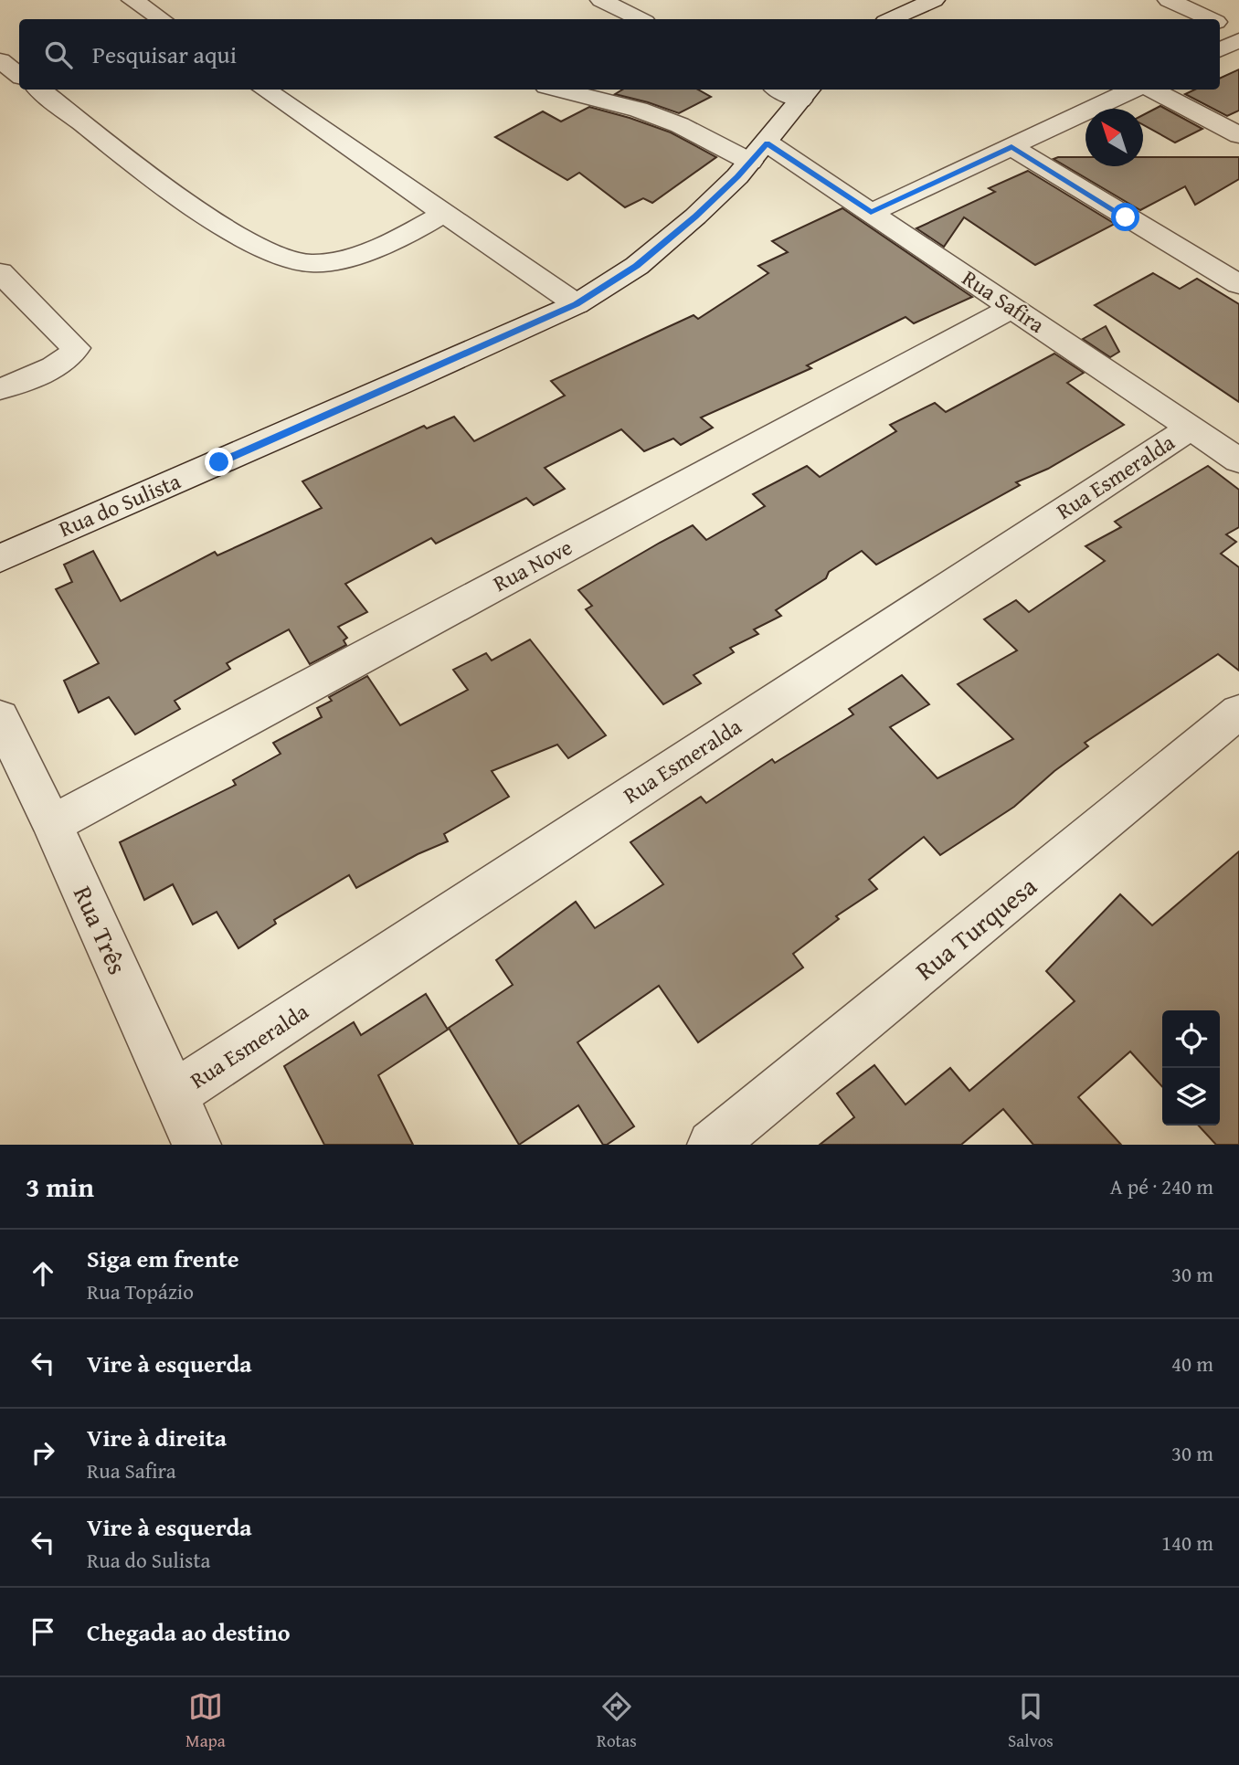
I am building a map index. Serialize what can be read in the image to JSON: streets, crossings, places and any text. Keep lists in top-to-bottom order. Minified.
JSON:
{"streets":{"street":["Rua Safira","Rua Esmeralda","Rua do Sulista","Rua Nove","Rua Turquesa","Rua Três"]},"crossings":[["Rua Safira","Rua Esmeralda"],["Rua Safira","Rua do Sulista"],["Rua Safira","Rua Nove"],["Rua Esmeralda","Rua Três"],["Rua Nove","Rua Três"]],"north":"top left","page":{"search":"Pesquisar aqui","heading":["3 min","A pé · 240 m"],"list":[["Siga em frente","Rua Topázio","30 m"],["Vire à esquerda","40 m"],["Vire à direita","Rua Safira","30 m"],["Vire à esquerda","Rua do Sulista","140 m"],"Chegada ao destino"],"nav":["Mapa","Rotas","Salvos"]}}
